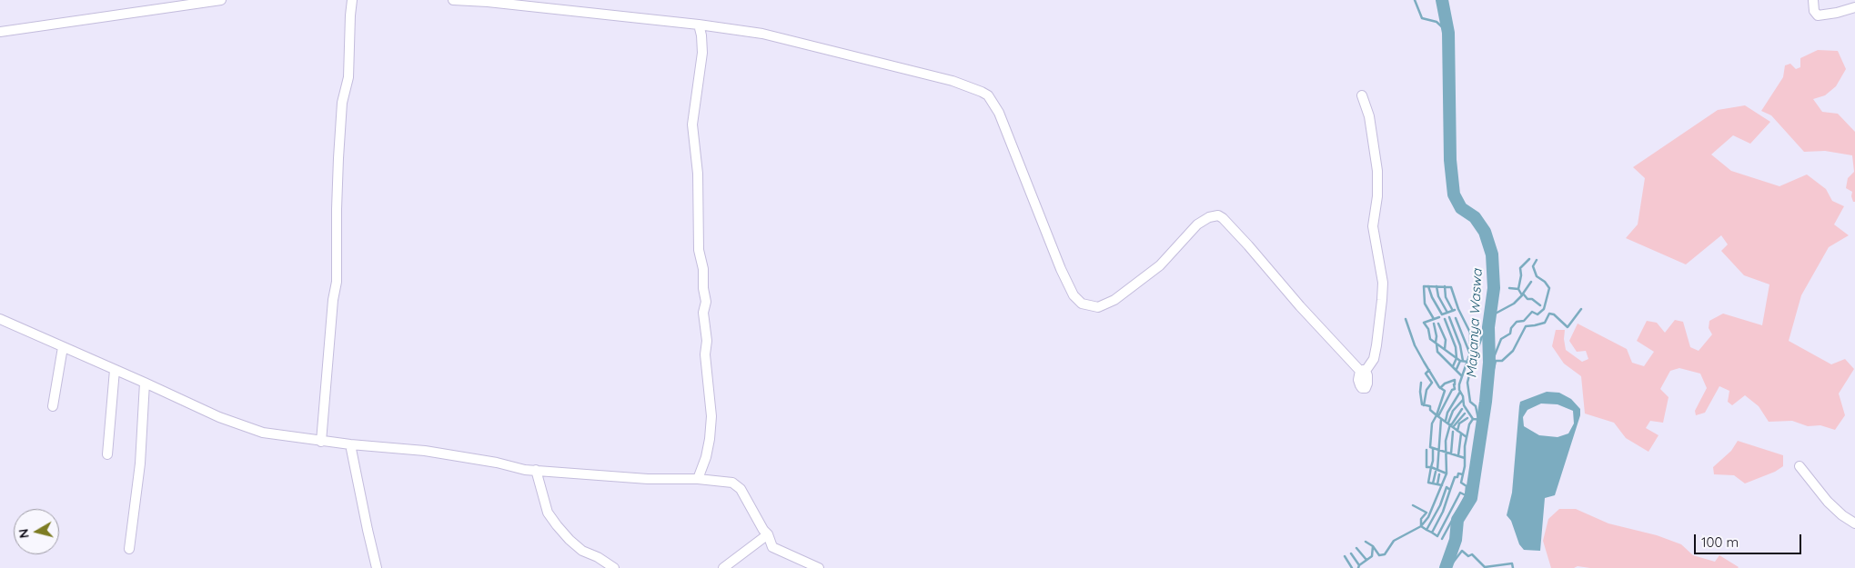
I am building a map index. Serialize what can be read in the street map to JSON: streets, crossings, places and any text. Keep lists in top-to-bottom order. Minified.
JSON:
{"water":["Mayanya Waswa"],"scale_bar":"100 m","north":"left"}
